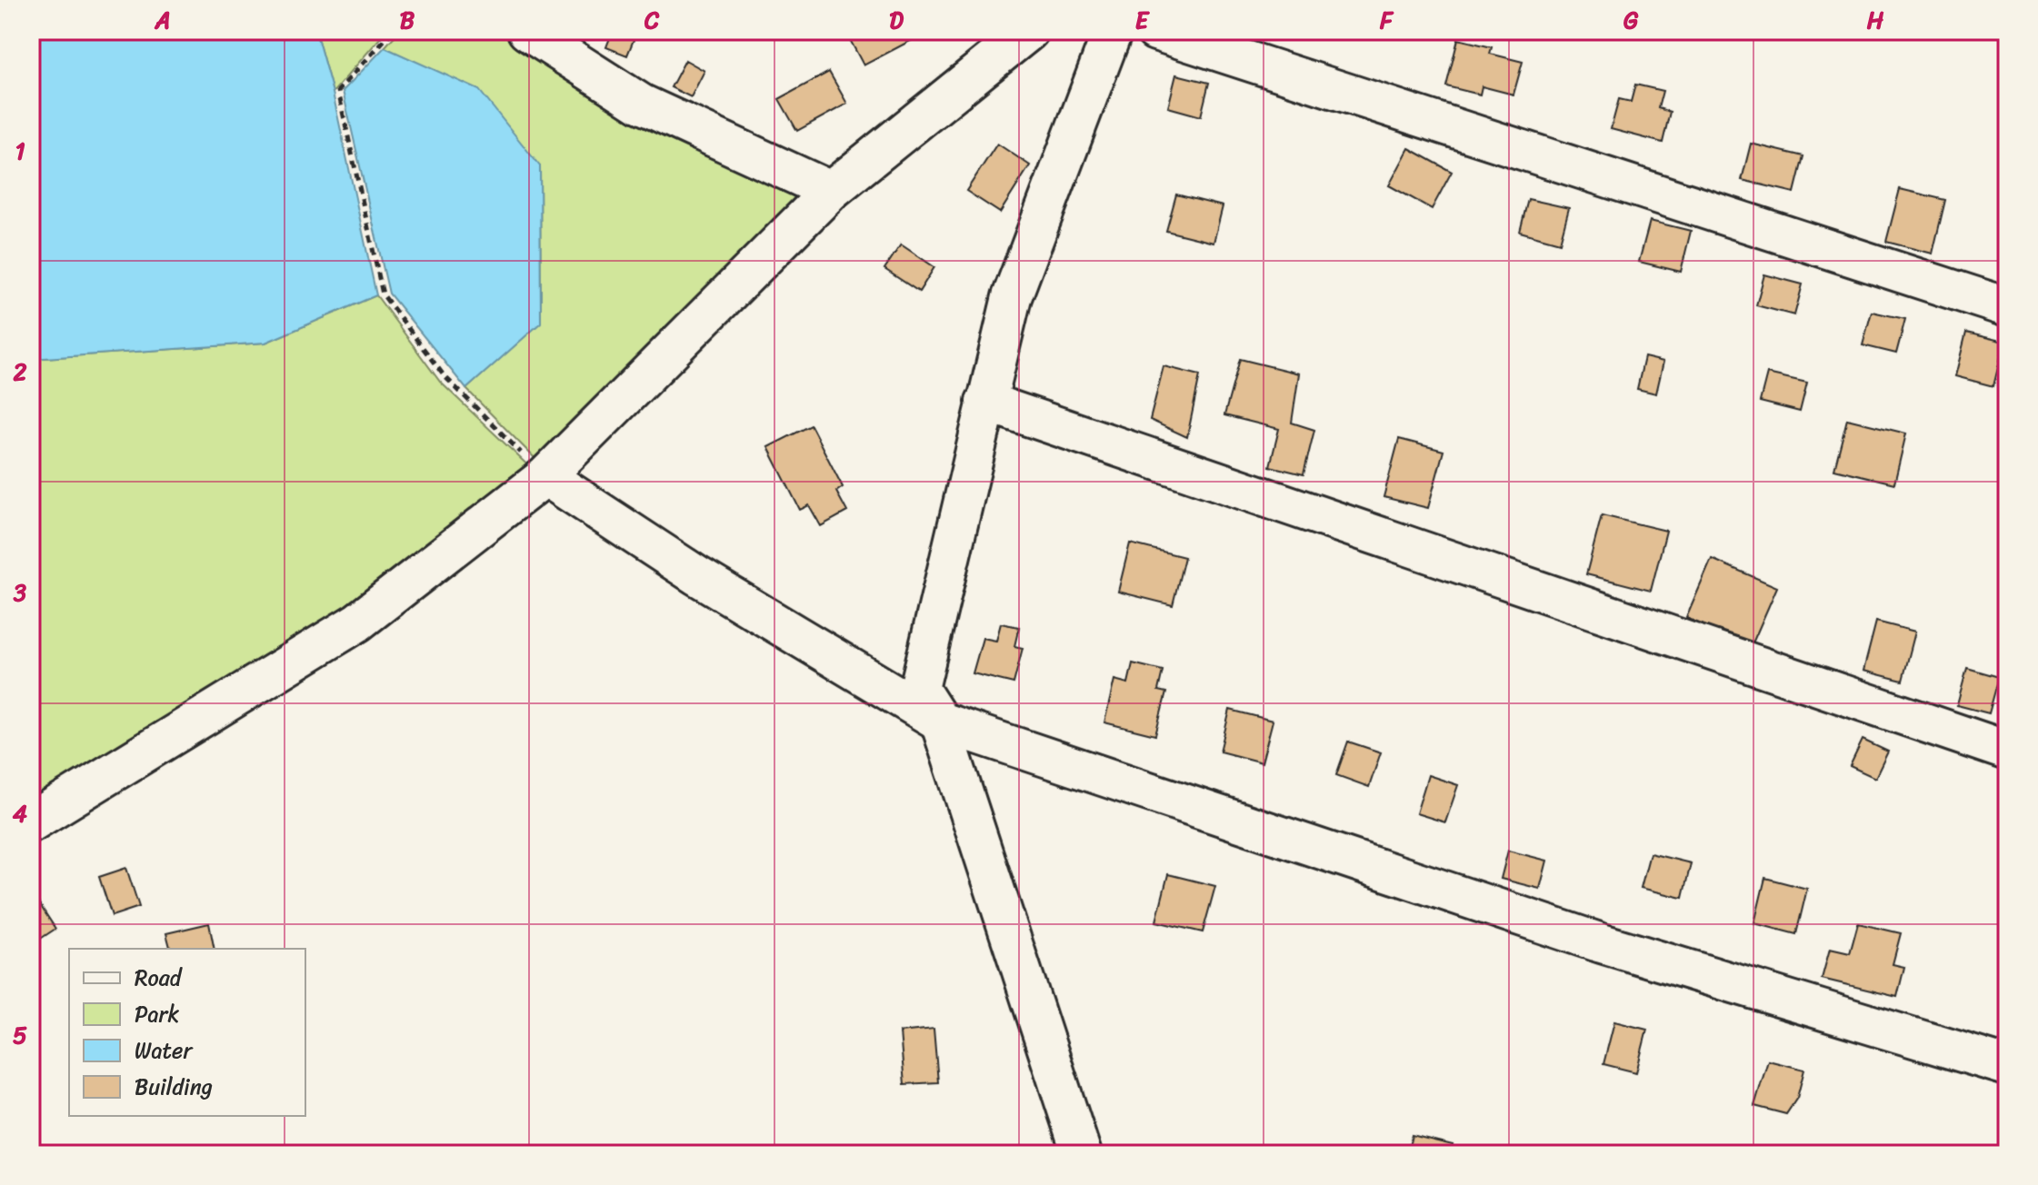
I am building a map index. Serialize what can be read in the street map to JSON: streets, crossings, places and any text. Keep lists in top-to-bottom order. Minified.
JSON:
{"legend":["Road","Park","Water","Building"],"grid":{"columns":["A","B","C","D","E","F","G","H"],"rows":["1","2","3","4","5"]}}
